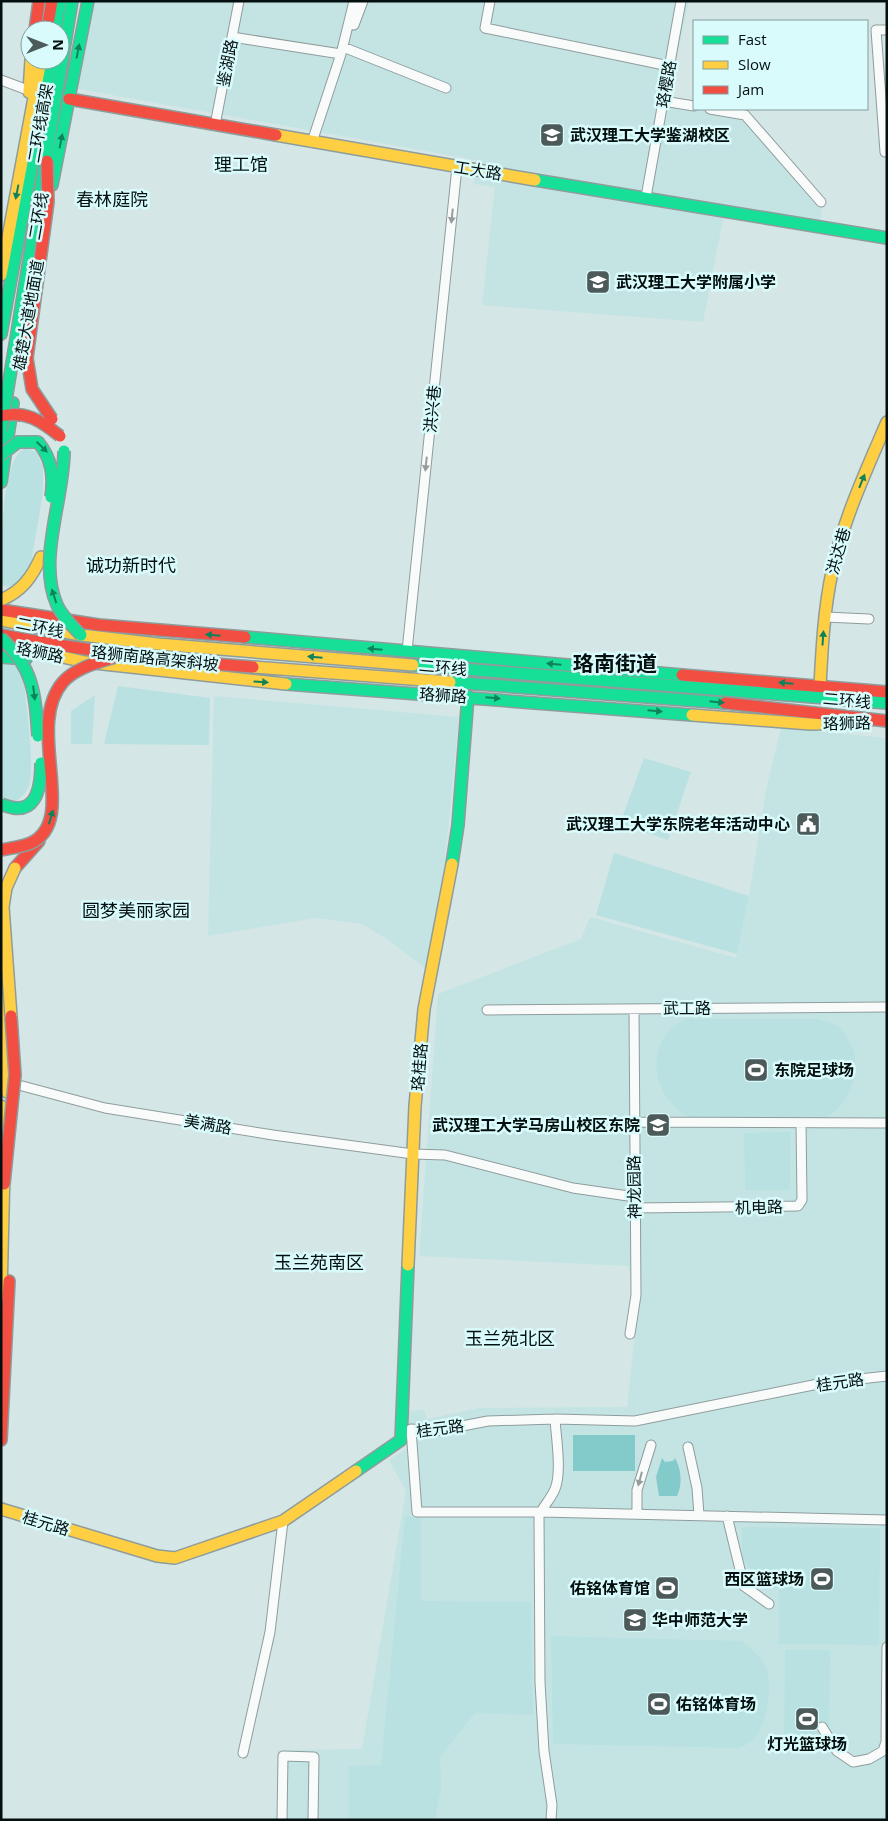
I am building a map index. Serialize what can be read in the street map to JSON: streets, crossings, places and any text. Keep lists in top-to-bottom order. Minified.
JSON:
{"streets":{"main road":["二环线高架","工大路","二环线","雄楚大道地面道","洪达巷","珞狮路","珞狮南路高架斜坡","珞桂路","桂元路"],"street":["鉴湖路","珞樱路","洪兴巷","武工路","美满路","神龙园路","机电路"]},"crossings":[["鉴湖路","工大路"],["珞樱路","工大路"],["工大路","雄楚大道地面道"],["工大路","洪兴巷"],["二环线","珞狮路"],["二环线","珞狮南路高架斜坡"],["洪兴巷","珞狮路"],["洪达巷","珞狮路"],["珞狮路","珞桂路"],["武工路","神龙园路"],["珞桂路","美满路"],["珞桂路","桂元路"],["神龙园路","机电路"]],"one_way":["洪兴巷","洪达巷"],"districts":["理工馆","春林庭院","诚功新时代","珞南街道","圆梦美丽家园","玉兰苑南区","玉兰苑北区"],"places":{"school or university":["武汉理工大学鉴湖校区","武汉理工大学附属小学","武汉理工大学马房山校区东院","华中师范大学"],"public building":["武汉理工大学东院老年活动中心"],"sports":["东院足球场","西区篮球场","佑铭体育馆","佑铭体育场","灯光篮球场"]},"legend":["Fast","Slow","Jam"],"north":"right"}
